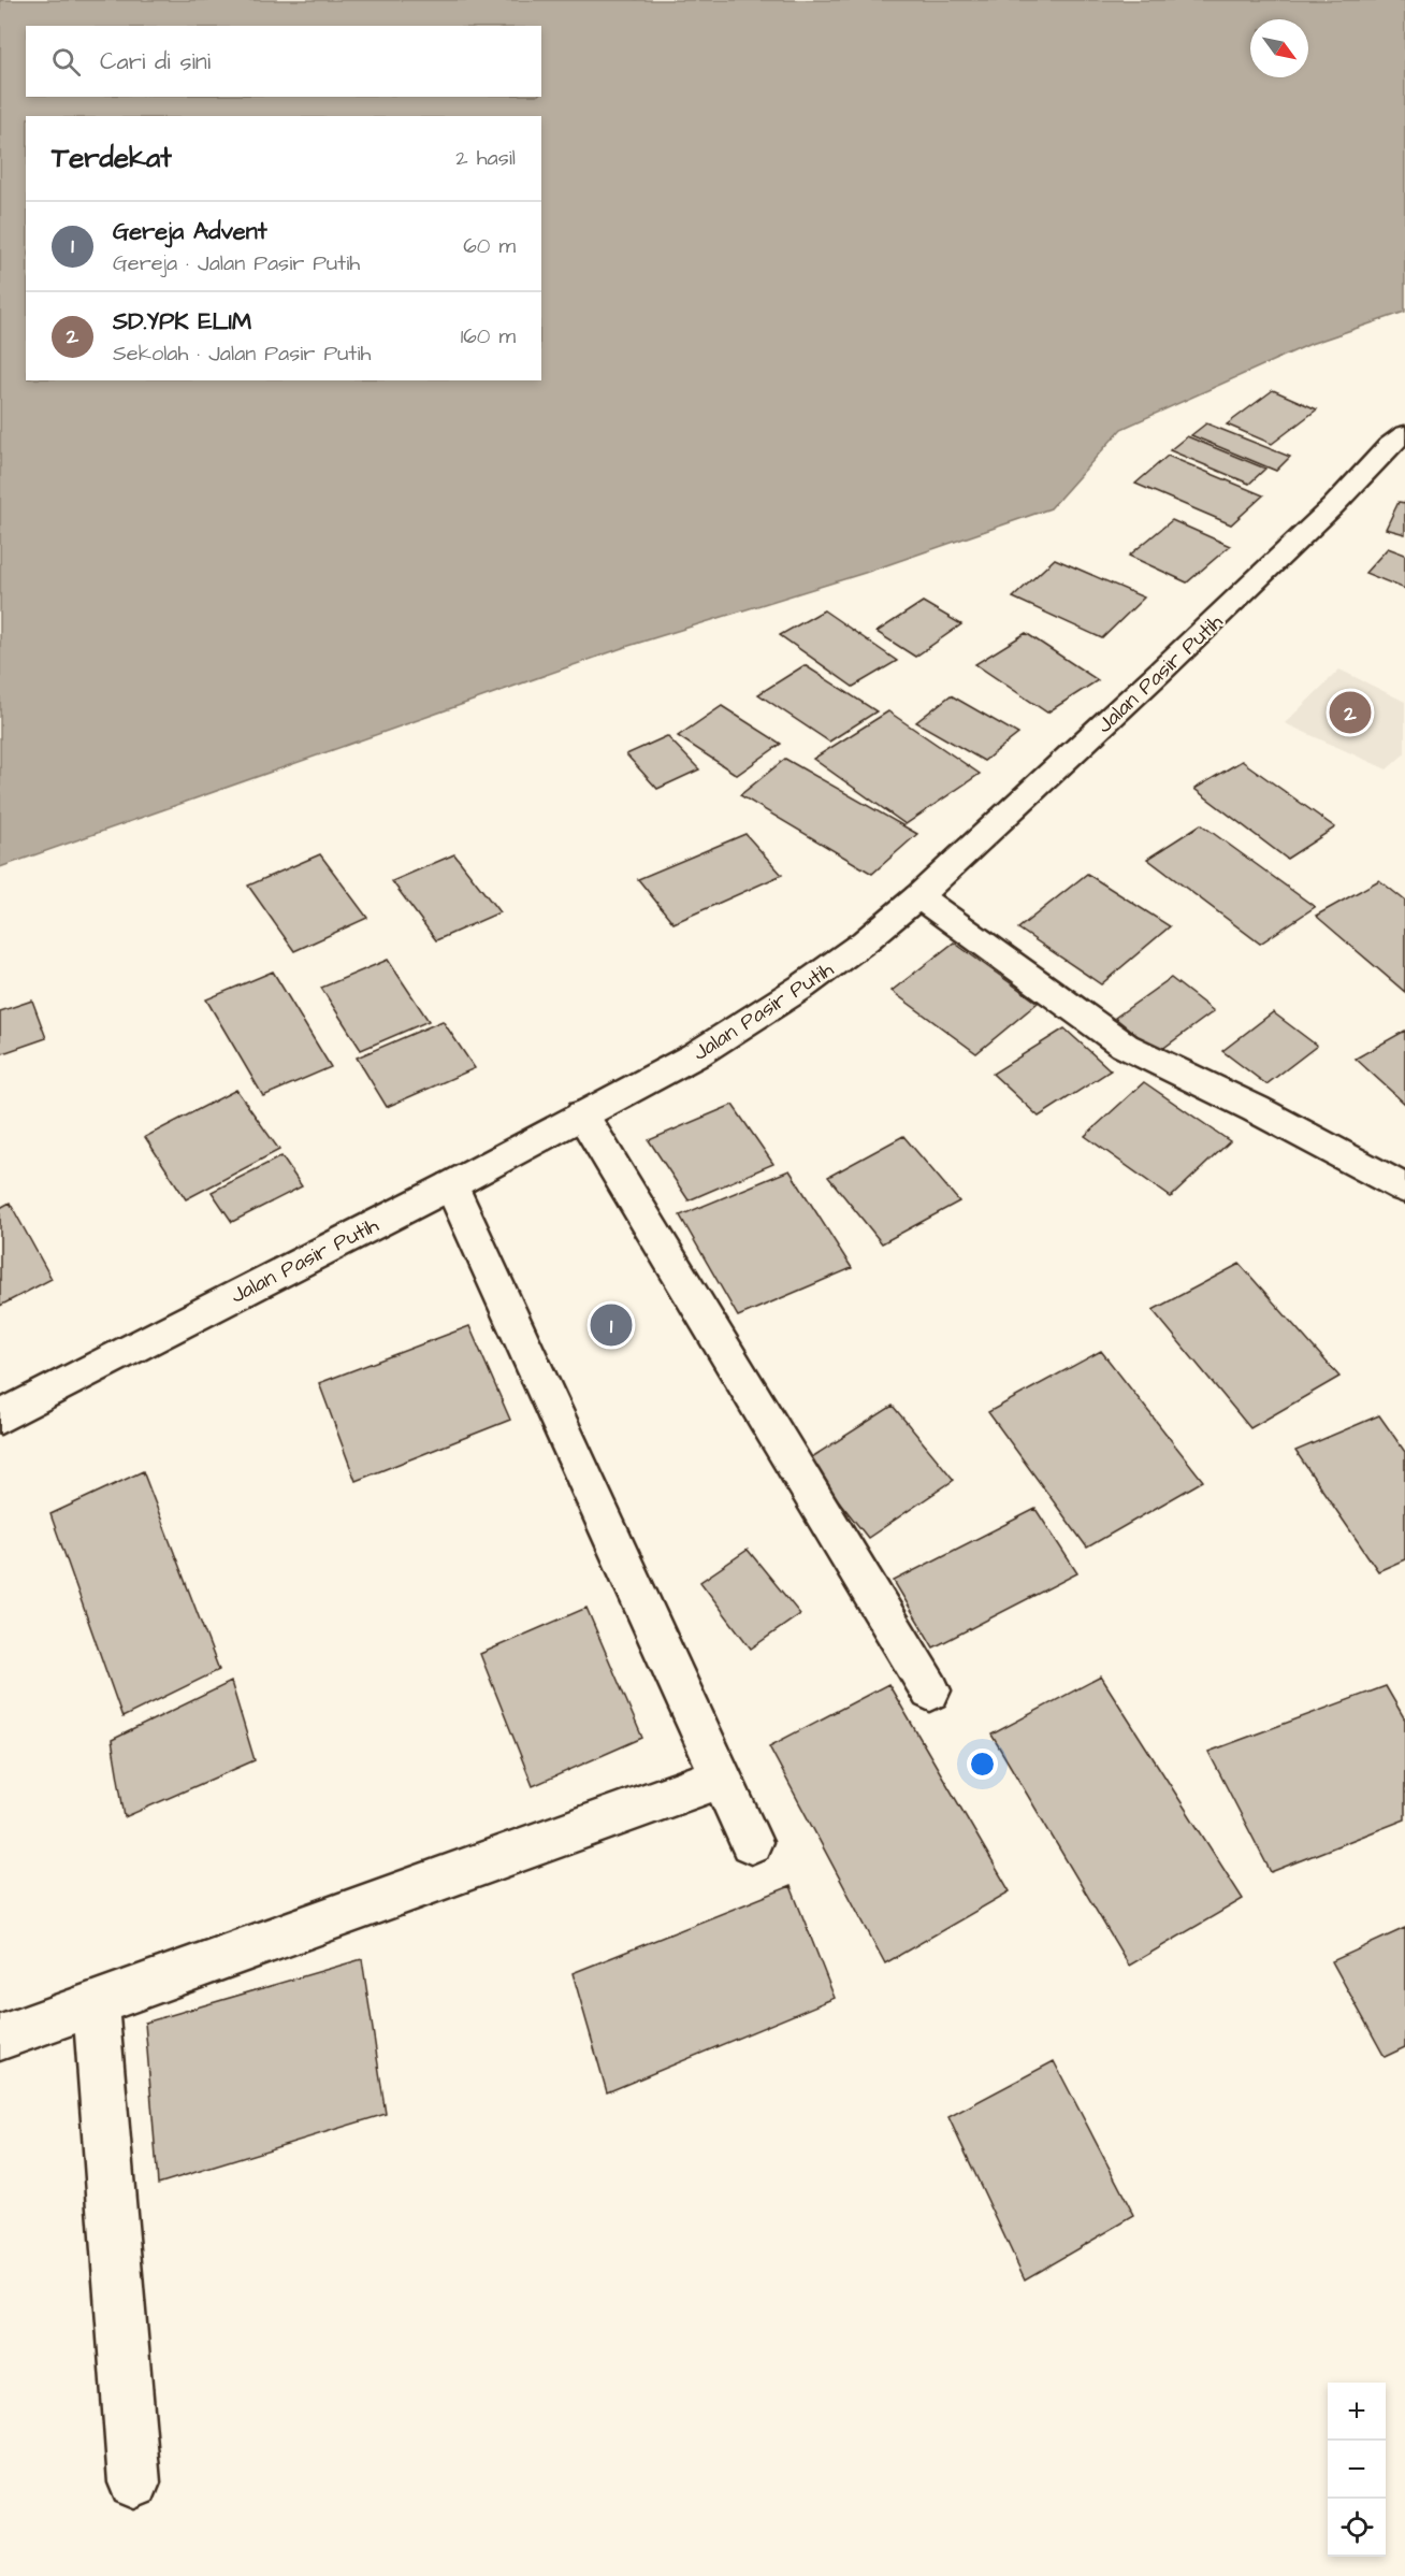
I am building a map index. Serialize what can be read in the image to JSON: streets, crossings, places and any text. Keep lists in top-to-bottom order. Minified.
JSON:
{"streets":{"street":["Jalan Pasir Putih"]},"north":"bottom right","page":{"search":"Cari di sini","heading":["Terdekat","2 hasil"],"list":[{"mark":"1","name":"Gereja Advent","note":"Gereja · Jalan Pasir Putih","value":"60 m"},{"mark":"2","name":"SD.YPK ELIM","note":"Sekolah · Jalan Pasir Putih","value":"160 m"}],"pins":["2","1"],"map_buttons":["+","−"]}}
